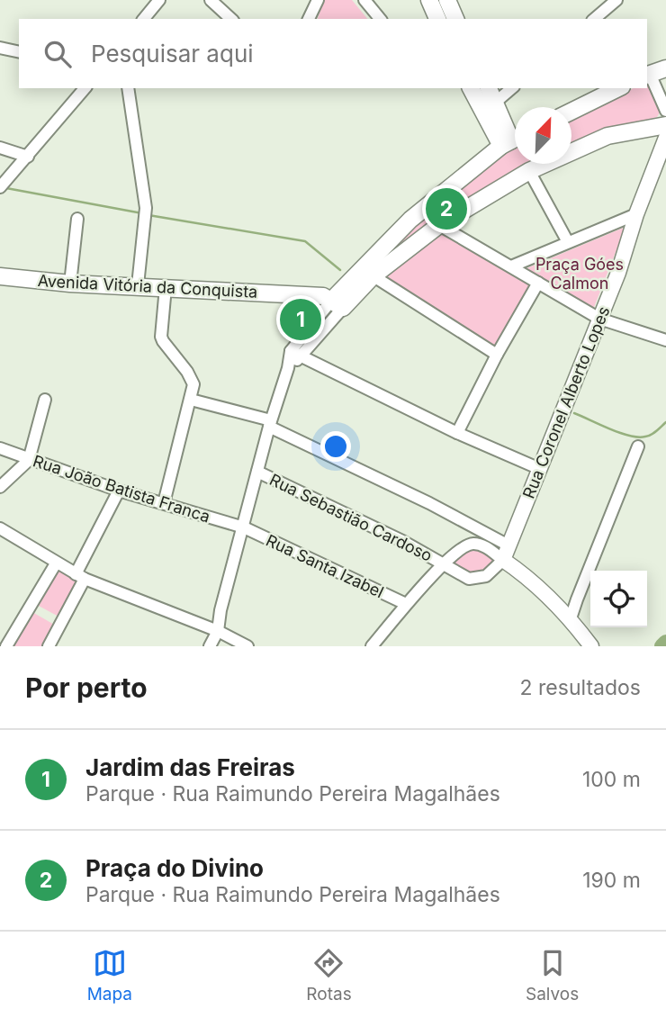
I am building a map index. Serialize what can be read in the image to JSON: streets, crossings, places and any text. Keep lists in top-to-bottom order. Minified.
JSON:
{"streets":{"main road":["Avenida Vitória da Conquista"],"street":["Rua Coronel Alberto Lopes","Rua João Batista Franca","Rua Sebastião Cardoso","Rua Santa Izabel"]},"crossings":[["Rua Coronel Alberto Lopes","Rua Sebastião Cardoso"],["Rua João Batista Franca","Rua Santa Izabel"]],"parks":["Praça Góes Calmon"],"north":"top right","page":{"search":"Pesquisar aqui","pins":["2","1"],"heading":["Por perto","2 resultados"],"list":[{"mark":"1","name":"Jardim das Freiras","note":"Parque · Rua Raimundo Pereira Magalhães","value":"100 m"},{"mark":"2","name":"Praça do Divino","note":"Parque · Rua Raimundo Pereira Magalhães","value":"190 m"}],"nav":["Mapa","Rotas","Salvos"]}}
